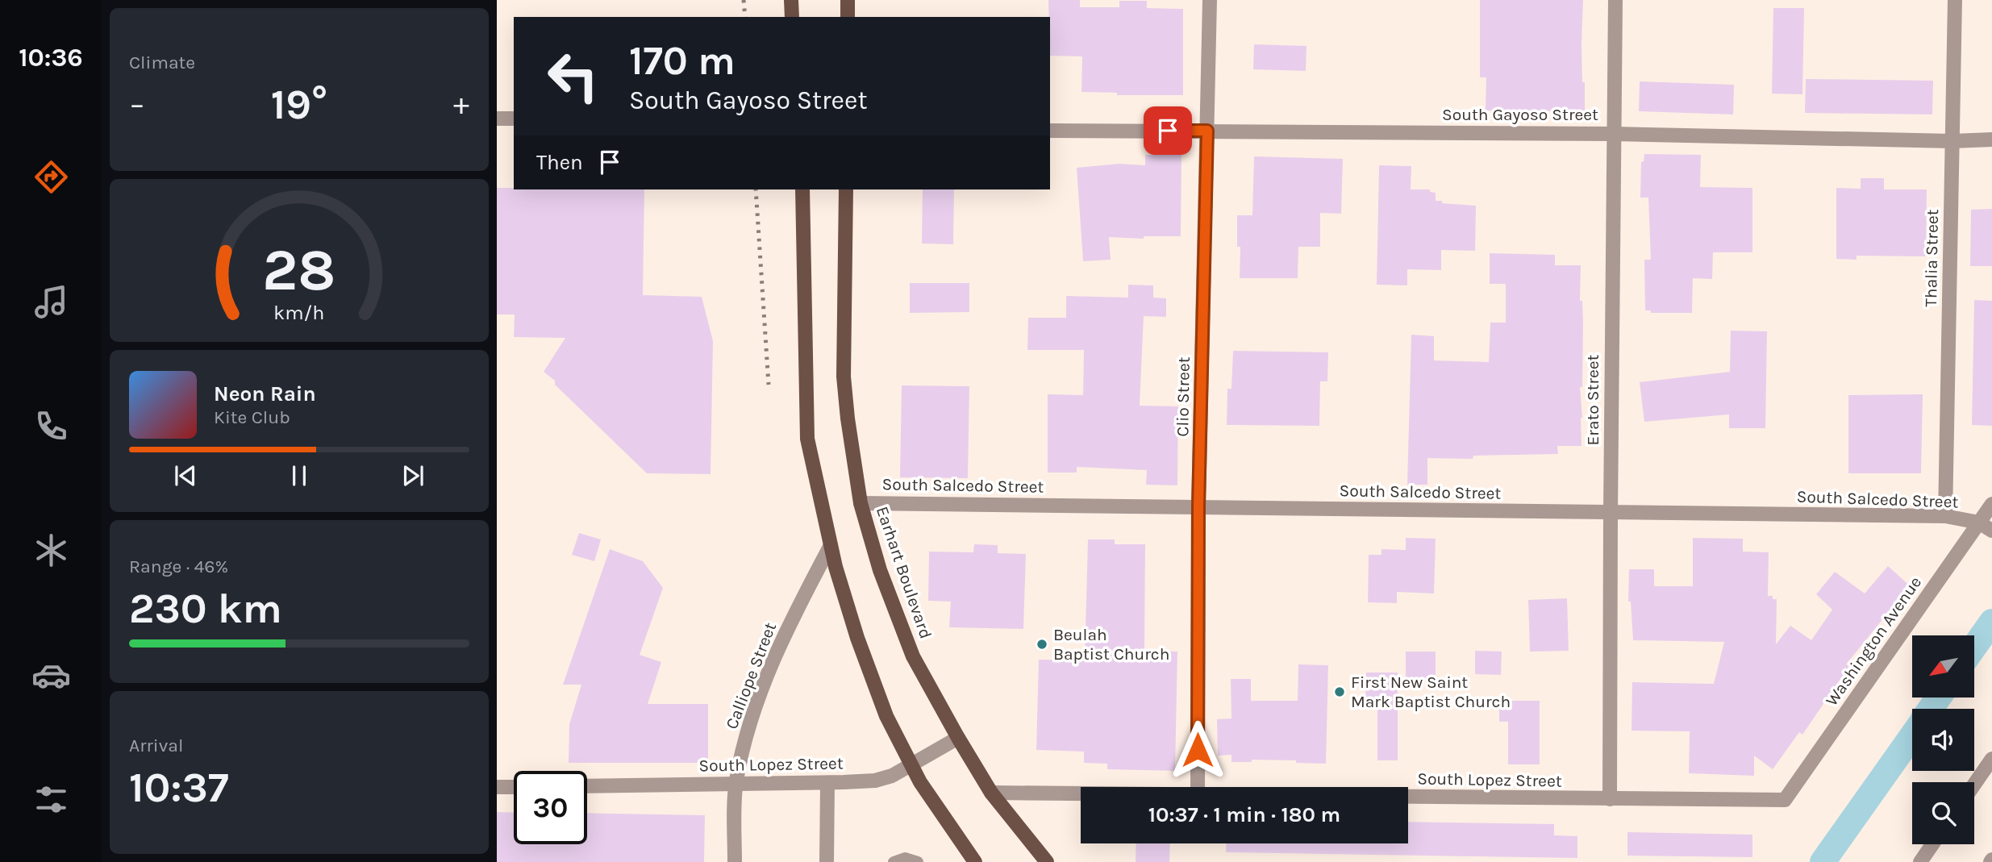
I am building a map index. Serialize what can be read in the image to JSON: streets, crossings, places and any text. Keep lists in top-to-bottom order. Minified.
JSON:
{"streets":{"main road":["Earhart Boulevard"],"street":["South Gayoso Street","Thalia Street","Clio Street","Erato Street","South Salcedo Street","Washington Avenue","Calliope Street","South Lopez Street"]},"crossings":[["South Gayoso Street","Thalia Street"],["South Gayoso Street","Clio Street"],["South Gayoso Street","Erato Street"],["Thalia Street","South Salcedo Street"],["Clio Street","South Salcedo Street"],["Erato Street","South Salcedo Street"],["Erato Street","South Lopez Street"],["South Salcedo Street","Earhart Boulevard"],["South Salcedo Street","Washington Avenue"],["Earhart Boulevard","South Lopez Street"],["Washington Avenue","South Lopez Street"],["Calliope Street","South Lopez Street"]],"places":["Beulah Baptist Church","First New Saint Mark Baptist Church"],"north":"bottom left","page":{"tabs":"10:36","tile":["Climate",["Range · 46%","230 km"],["Arrival","10:37"]],"turn":["170 m","South Gayoso Street"],"heat":["−","19°","+"],"then":"Then","song":["Neon Rain","Kite Club"],"limit":"30","trip":"10:37 · 1 min · 180 m","gauge":["28","km/h"]}}
